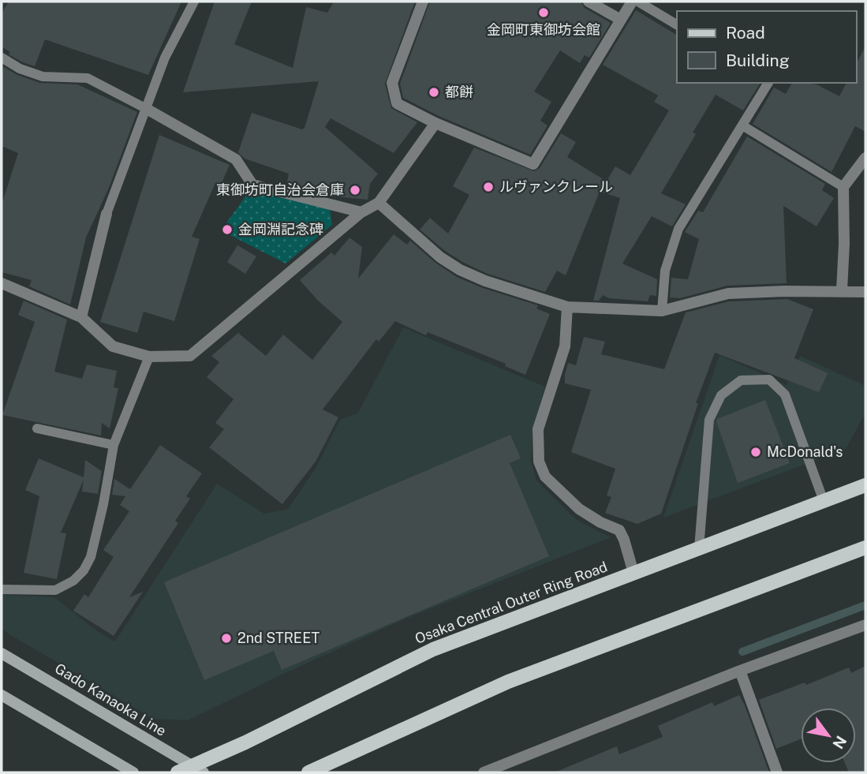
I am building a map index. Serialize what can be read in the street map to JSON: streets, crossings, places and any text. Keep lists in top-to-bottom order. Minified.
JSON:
{"streets":{"main road":["Osaka Central Outer Ring Road","Gado Kanaoka Line"]},"crossings":[["Osaka Central Outer Ring Road","Gado Kanaoka Line"]],"places":["金岡町東御坊会館","都餅","ルヴァンクレール","東御坊町自治会倉庫","金岡淵記念碑","McDonald's","2nd STREET"],"legend":["Road","Building"],"north":"bottom right"}
